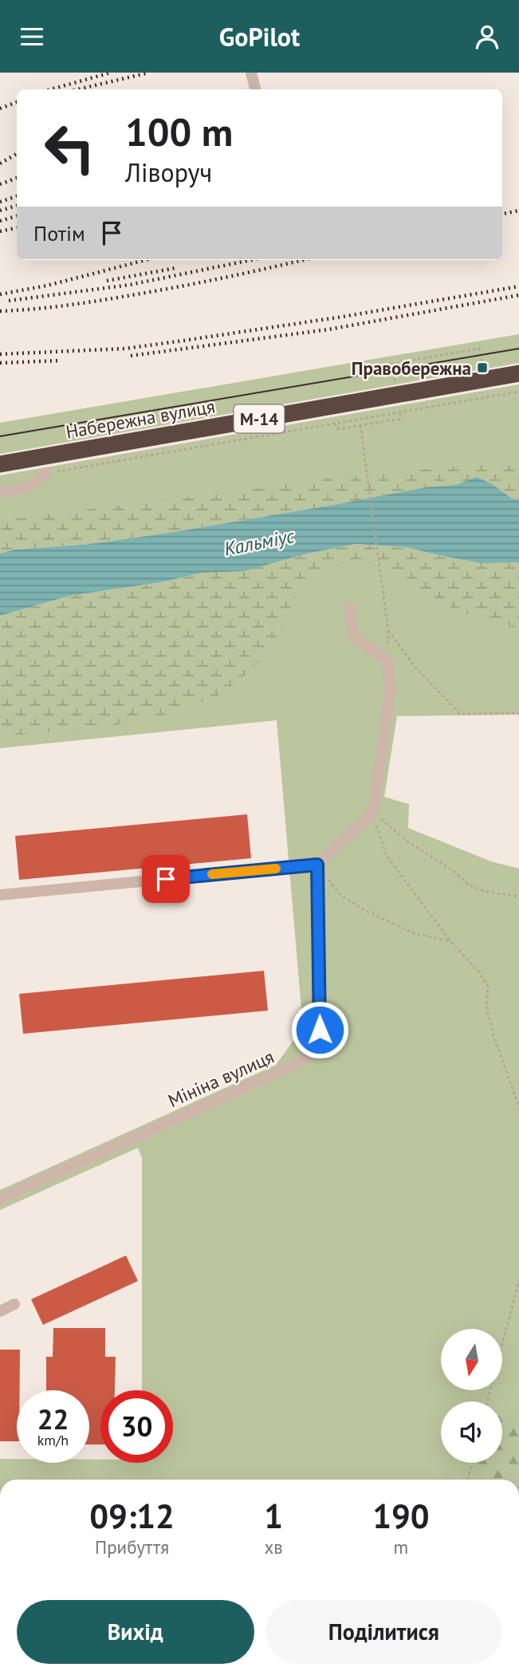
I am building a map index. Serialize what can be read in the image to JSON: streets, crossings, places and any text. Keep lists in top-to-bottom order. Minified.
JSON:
{"streets":{"highway":["Набережна вулиця","М-14"],"street":["Мініна вулиця"]},"water":["Кальміус"],"places":{"transit":["Правобережна"]},"north":"bottom","page":{"header":"GoPilot","turn":["100 m","Ліворуч"],"then":"Потім","speed":"22 km/h","limit":"30","eta":["09:12","Прибуття","1","хв","190","m"],"buttons":["Вихід","Поділитися"]}}
